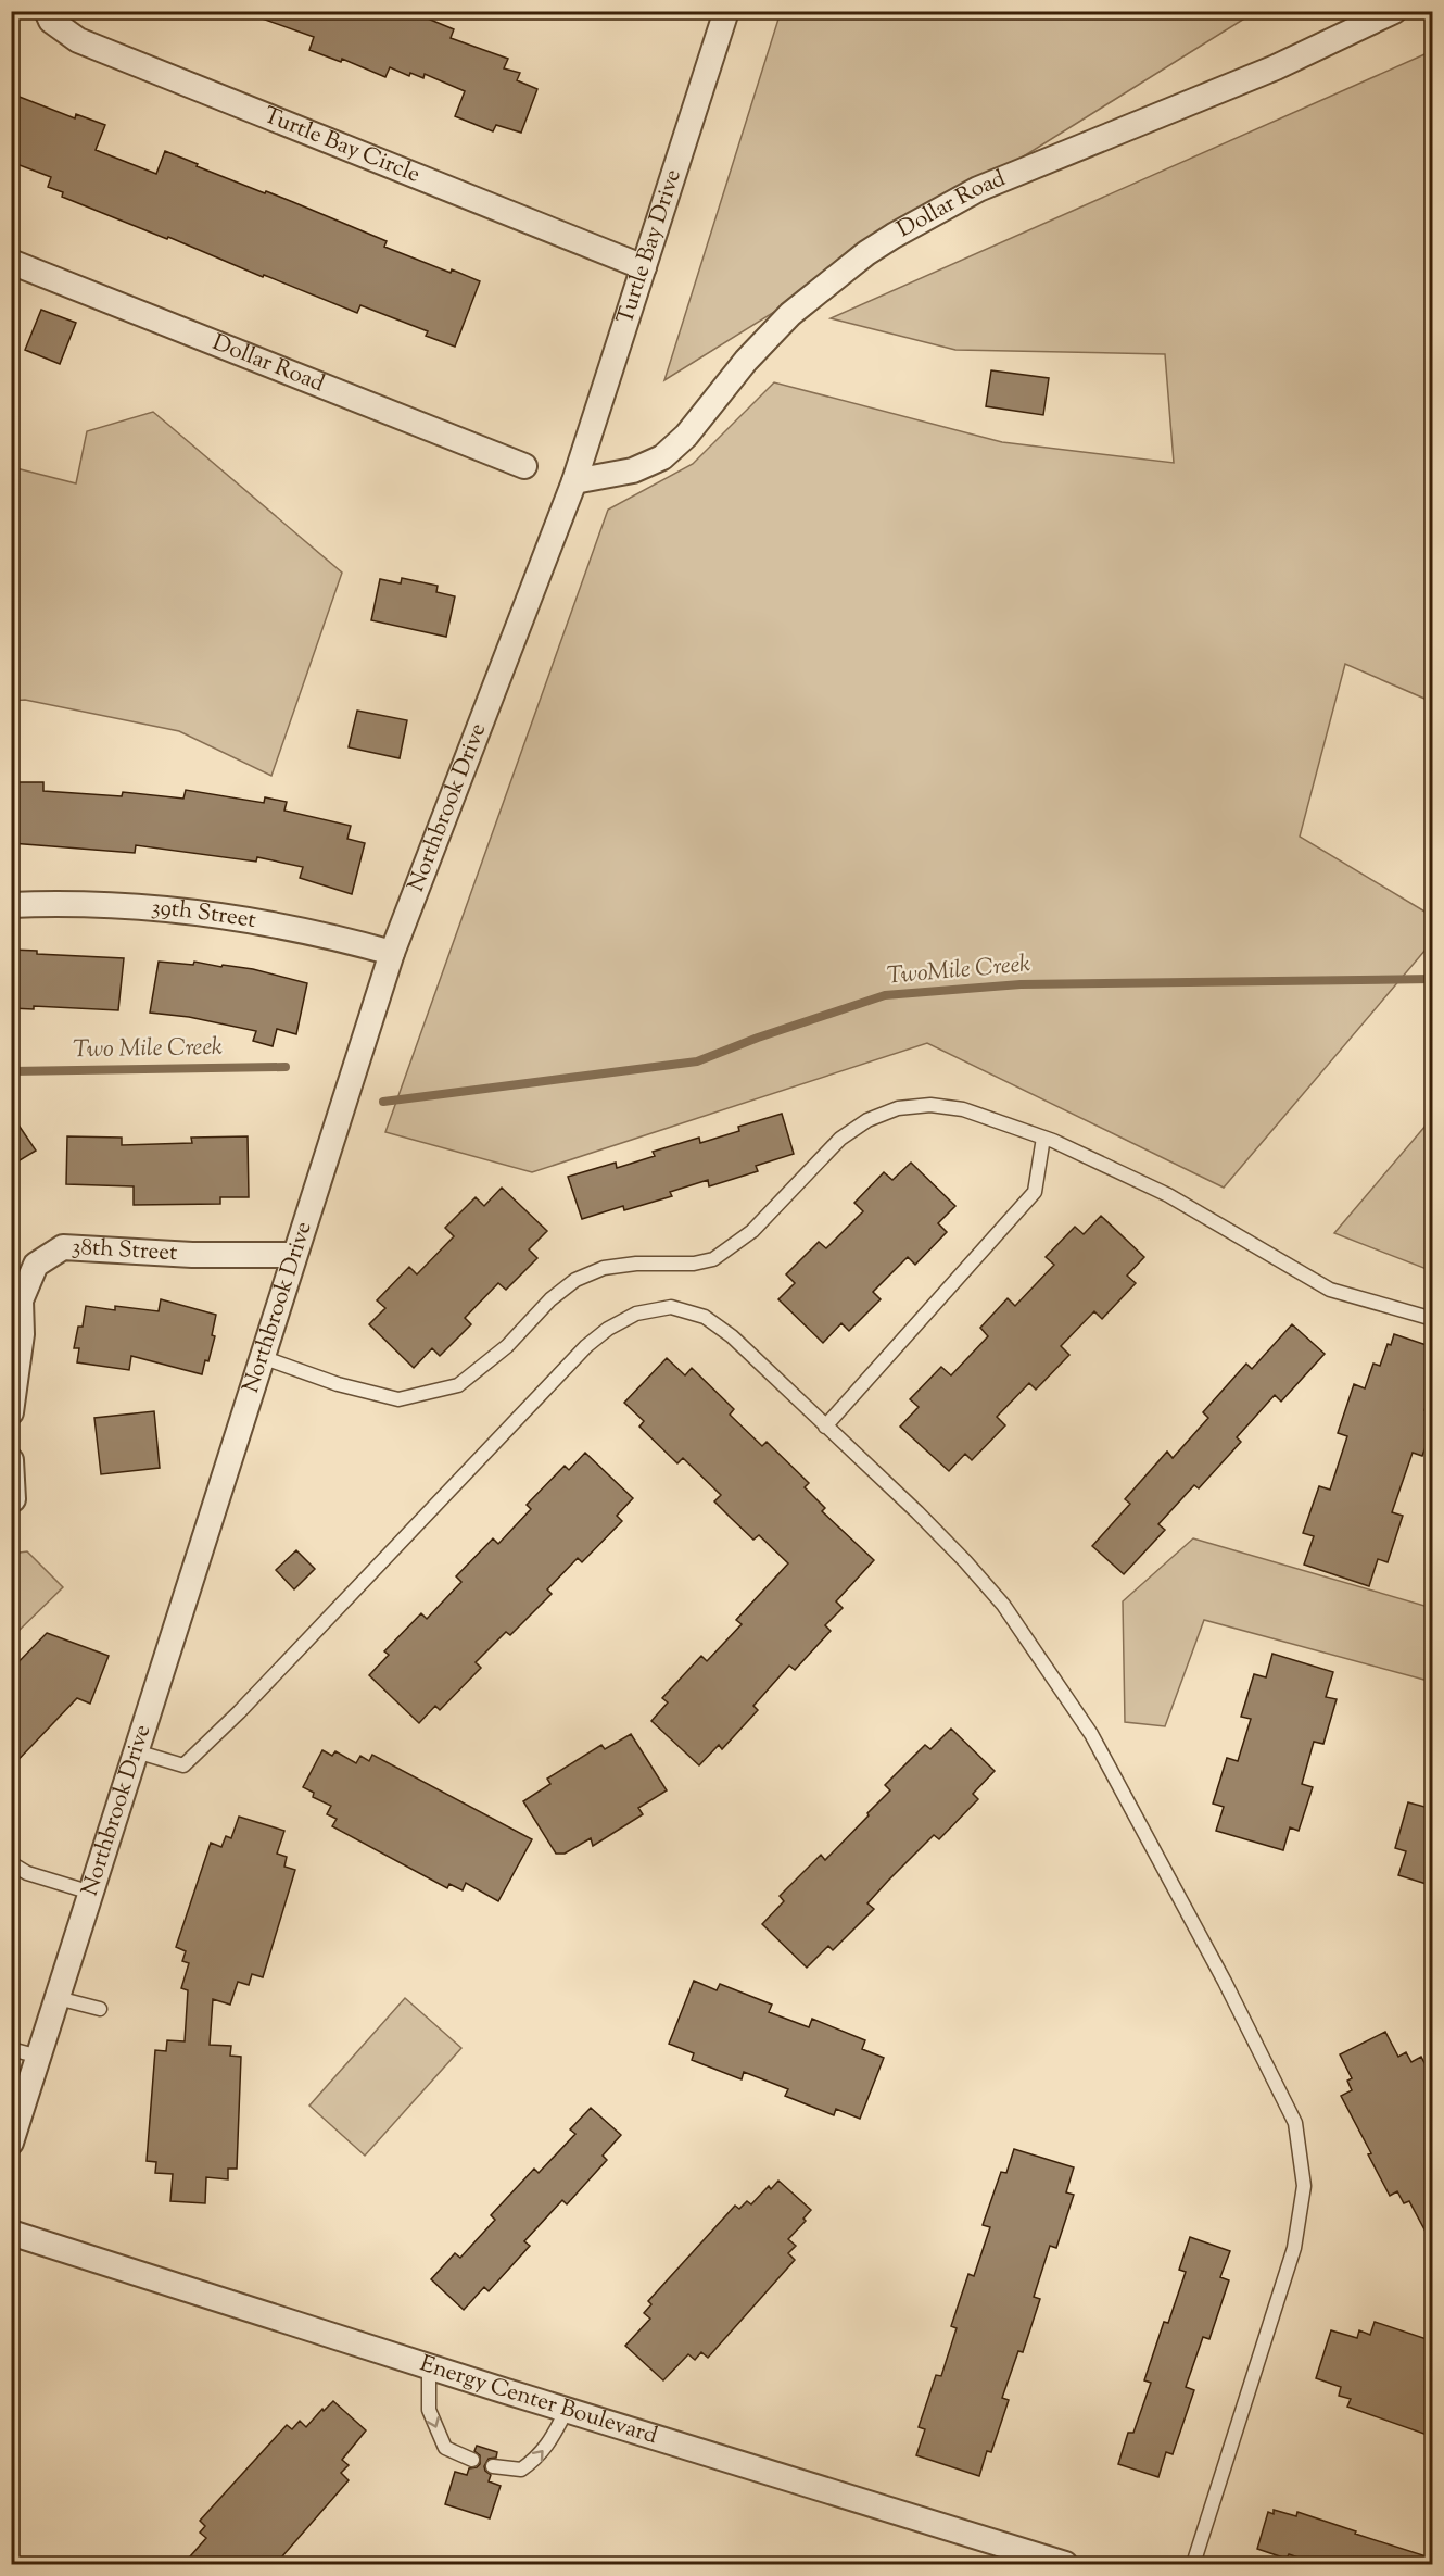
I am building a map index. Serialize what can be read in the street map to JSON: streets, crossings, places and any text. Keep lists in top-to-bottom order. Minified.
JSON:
{"streets":{"street":["Turtle Bay Circle","Dollar Road","Turtle Bay Drive","Northbrook Drive","39th Street","38th Street","Energy Center Boulevard"]},"crossings":[["Turtle Bay Circle","Turtle Bay Drive"],["Dollar Road","Turtle Bay Drive"],["Dollar Road","Northbrook Drive"],["Turtle Bay Drive","Northbrook Drive"],["Northbrook Drive","39th Street"],["Northbrook Drive","38th Street"]],"water":["TwoMile Creek","Two Mile Creek"]}
